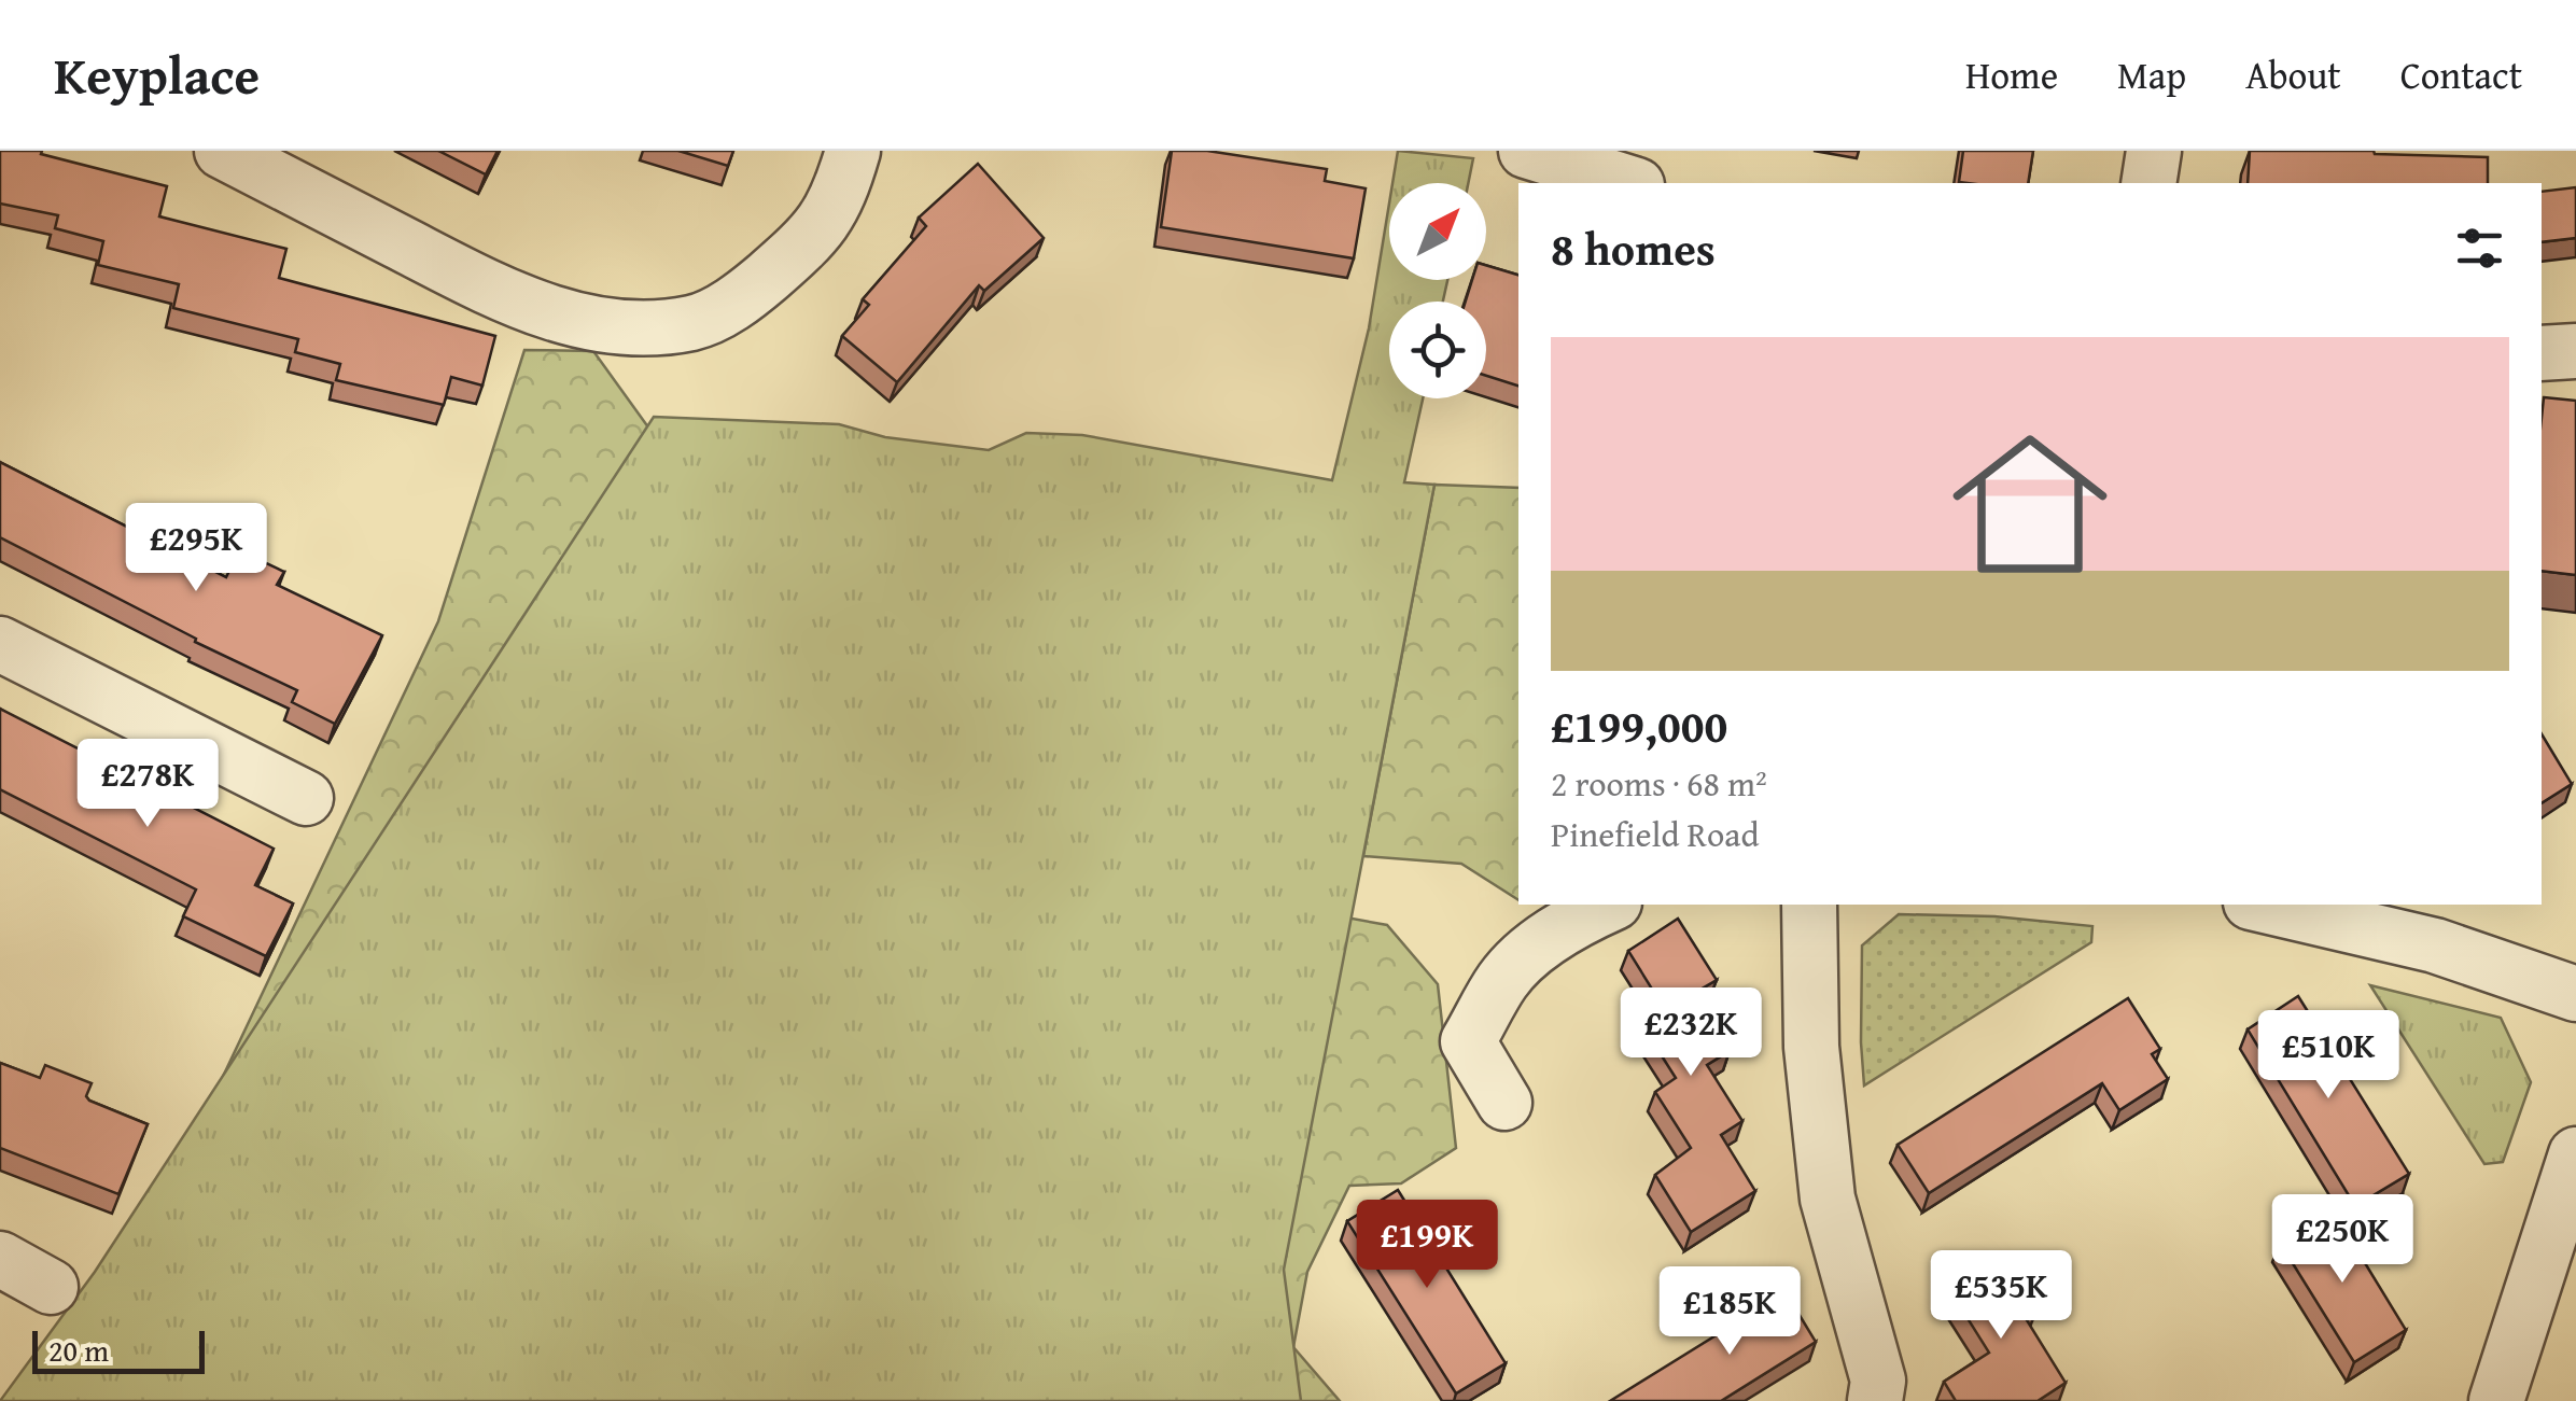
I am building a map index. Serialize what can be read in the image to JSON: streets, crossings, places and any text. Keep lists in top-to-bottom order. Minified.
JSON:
{"scale_bar":"20 m","north":"top right","page":{"header":"Keyplace","nav":["Home","Map","About","Contact"],"heading":"8 homes","list":[{"name":"£199,000","note":"2 rooms · 68 m² · Pinefield Road"}],"price":["£295K","£278K","£232K","£510K","£250K","£199K","£535K","£185K"],"scale":"20 m"}}
